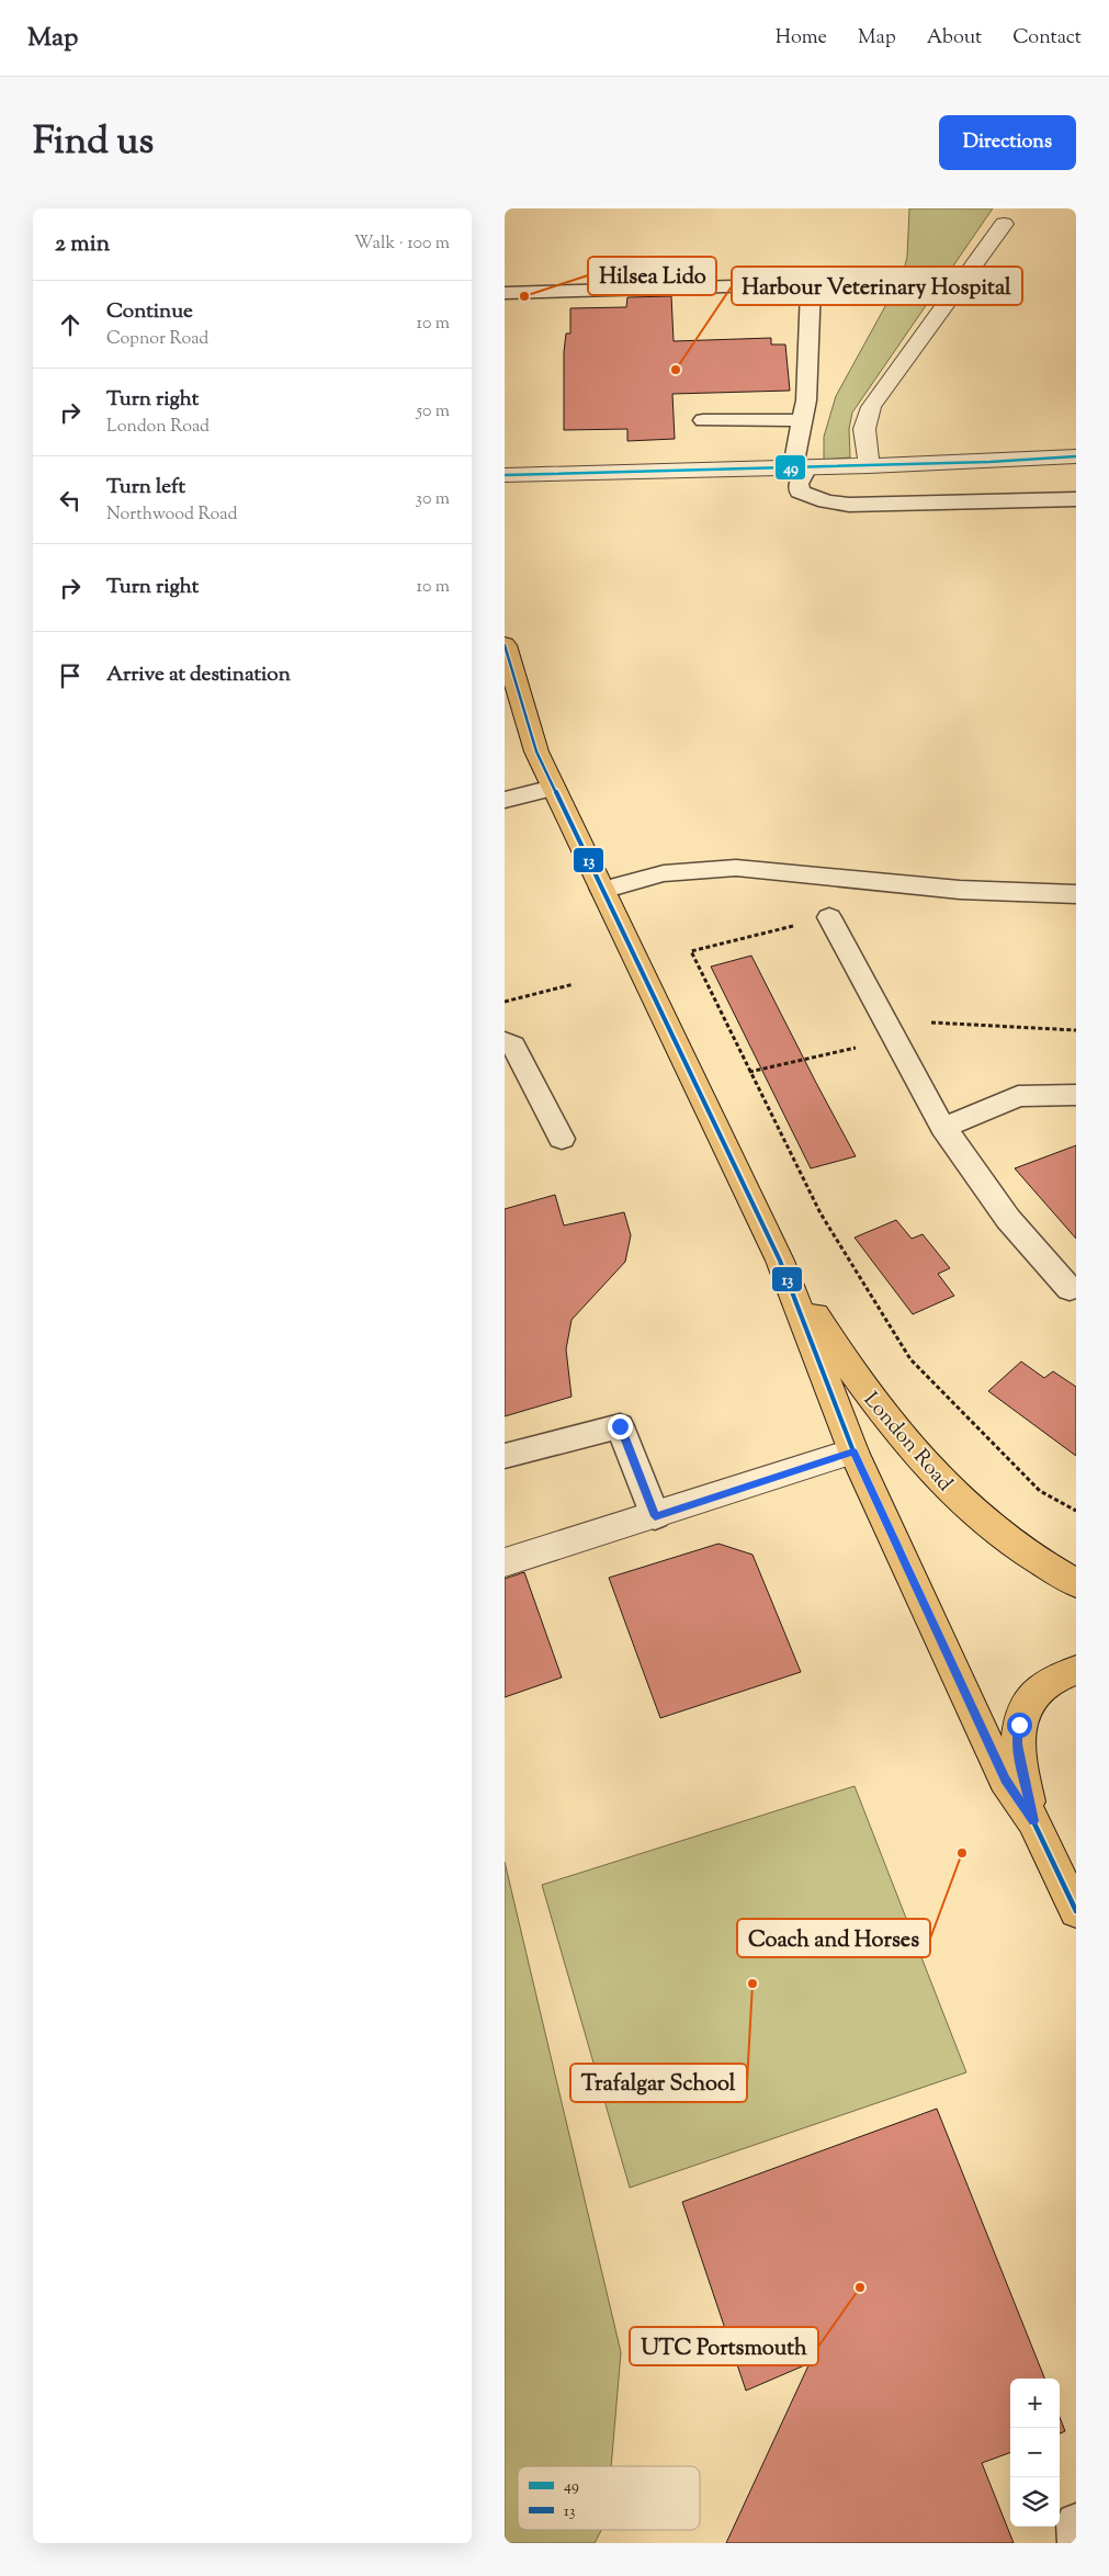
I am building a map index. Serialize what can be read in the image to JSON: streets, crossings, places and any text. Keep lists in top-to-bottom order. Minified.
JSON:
{"streets":{"main road":["London Road"]},"places":["Hilsea Lido","Harbour Veterinary Hospital","Coach and Horses","Trafalgar School","UTC Portsmouth"],"lines":["transit line 49","transit line 13"],"legend":["49","13"],"page":{"header":"Map","nav":["Home","Map","About","Contact"],"title":"Find us","buttons":"Directions","heading":["2 min","Walk · 100 m"],"list":[["Continue","Copnor Road","10 m"],["Turn right","London Road","50 m"],["Turn left","Northwood Road","30 m"],["Turn right","10 m"],"Arrive at destination"],"map_buttons":["+","−"]}}
